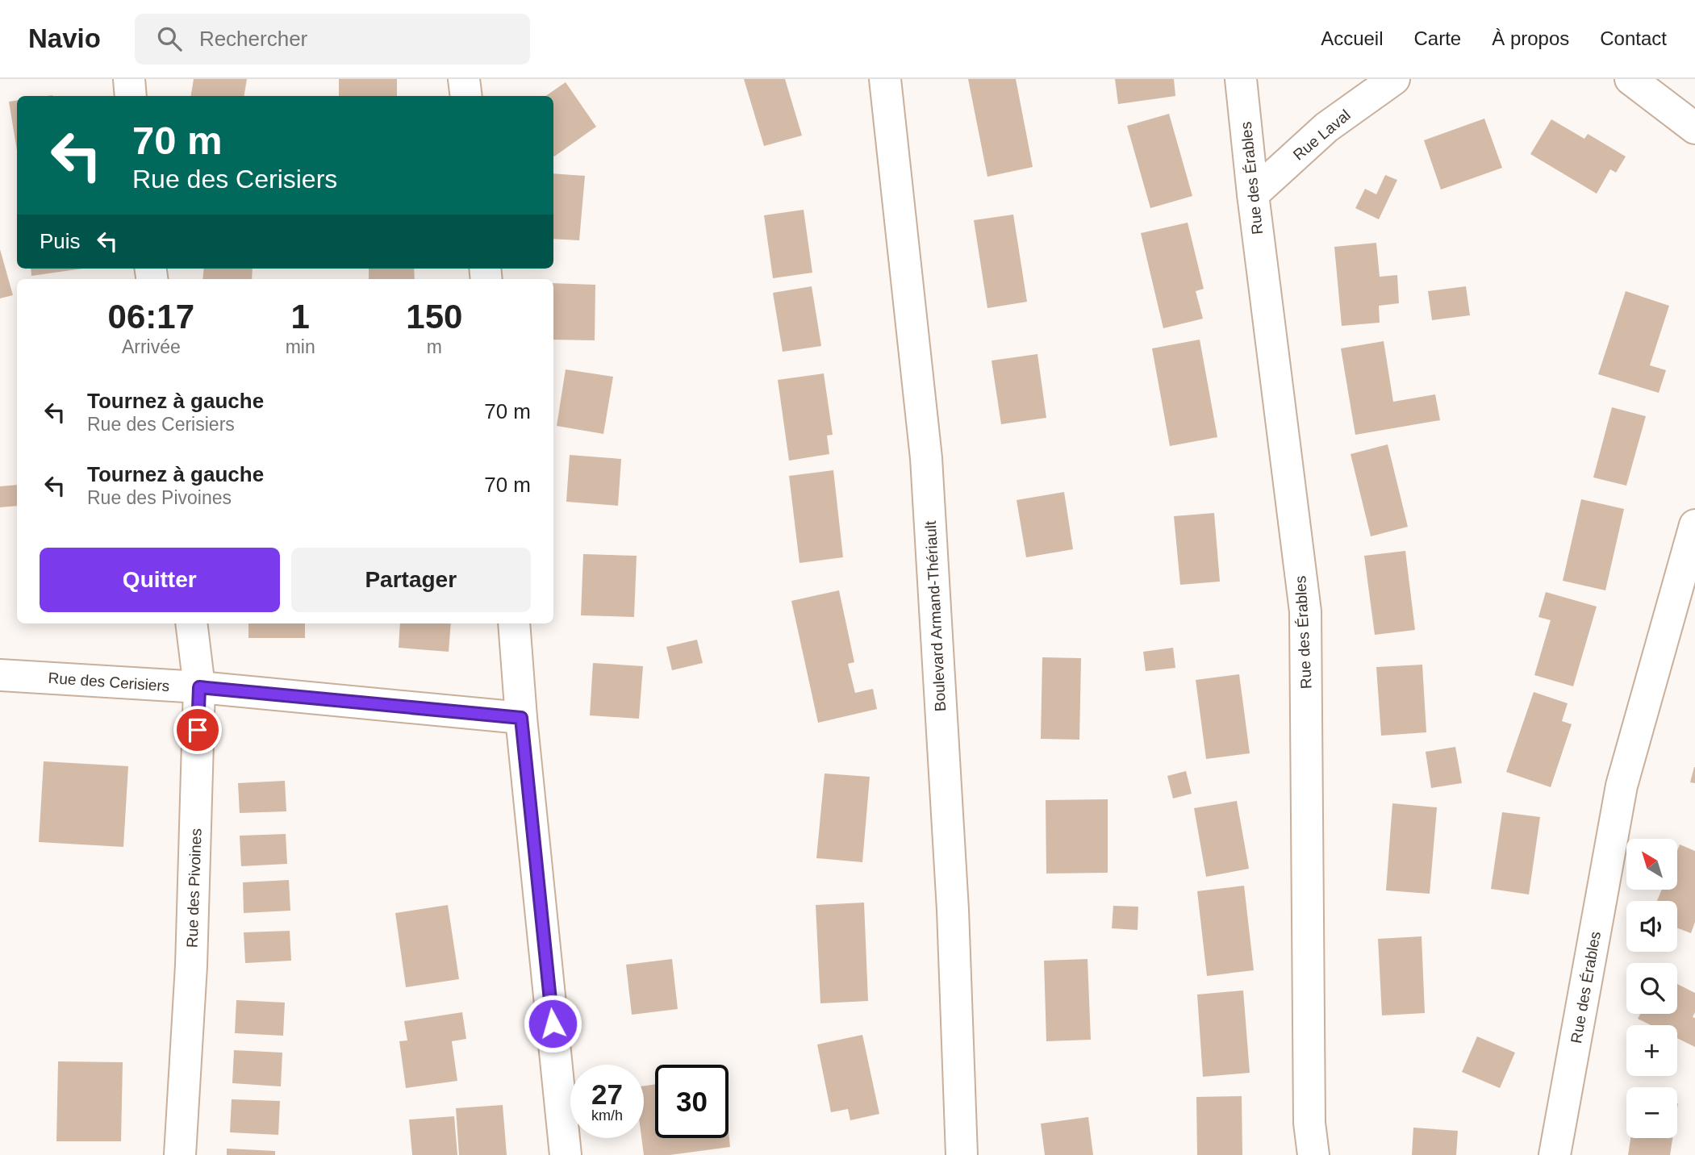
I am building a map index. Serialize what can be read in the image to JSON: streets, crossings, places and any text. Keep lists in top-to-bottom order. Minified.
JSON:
{"streets":{"street":["Rue Laval","Rue des Érables","Boulevard Armand-Thériault","Rue des Cerisiers","Rue des Pivoines"]},"crossings":[["Rue Laval","Rue des Érables"],["Rue des Cerisiers","Rue des Pivoines"]],"north":"top left","page":{"header":"Navio","search":"Rechercher","nav":["Accueil","Carte","À propos","Contact"],"turn":["70 m","Rue des Cerisiers"],"then":"Puis","eta":["06:17","Arrivée","1","min","150","m"],"list":[{"name":"Tournez à gauche","note":"Rue des Cerisiers","value":"70 m"},{"name":"Tournez à gauche","note":"Rue des Pivoines","value":"70 m"}],"buttons":["Quitter","Partager"],"map_buttons":["+","−"],"speed":"27 km/h","limit":"30"}}
